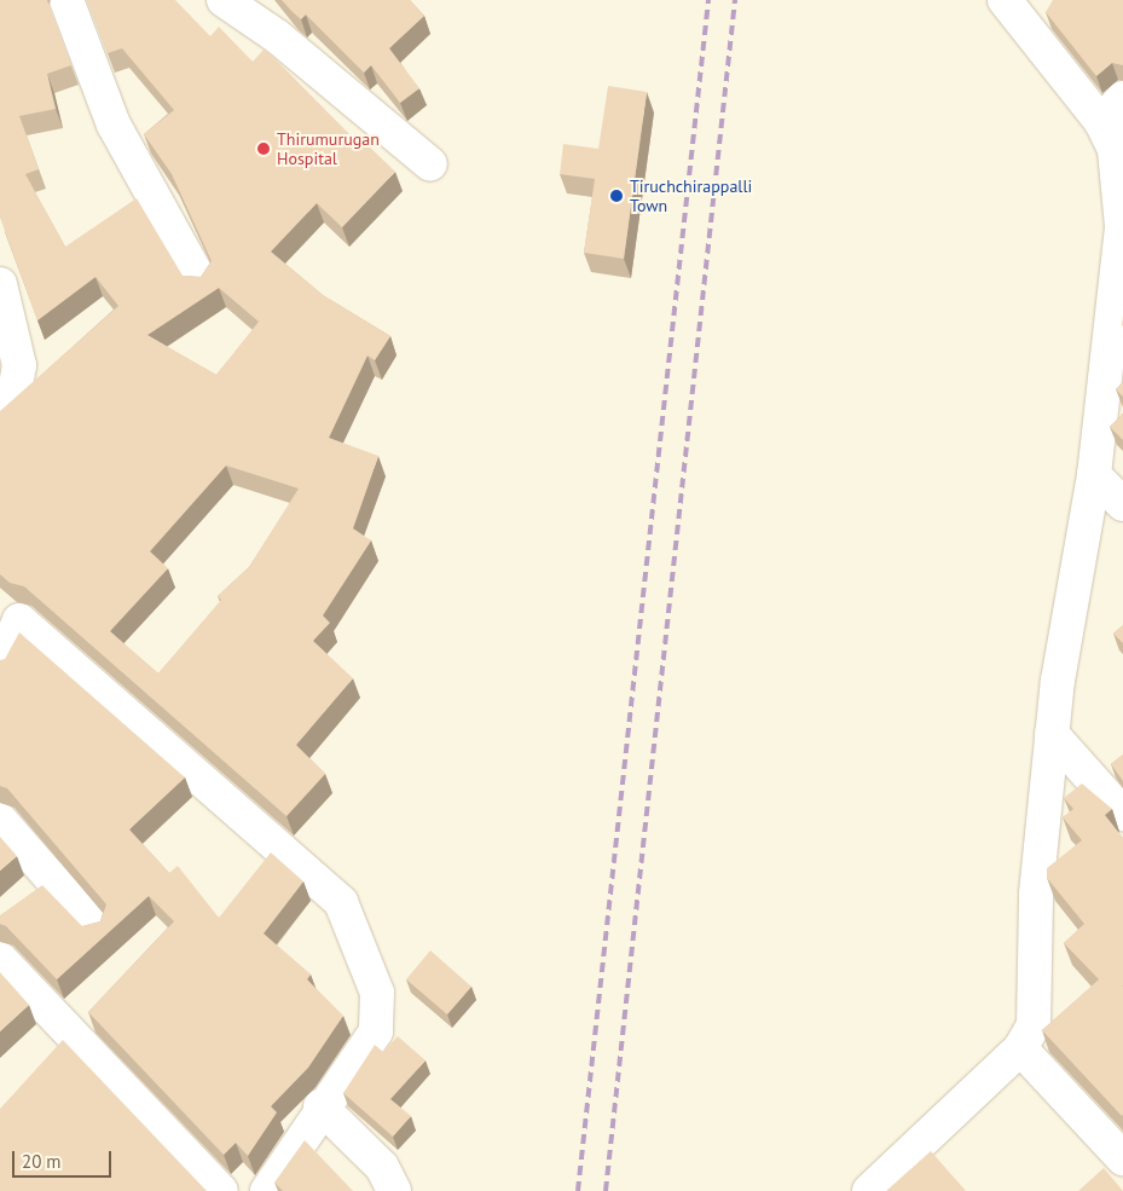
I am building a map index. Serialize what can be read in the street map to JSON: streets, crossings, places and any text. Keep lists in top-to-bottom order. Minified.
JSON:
{"places":["Thirumurugan Hospital","Tiruchchirappalli Town"],"scale_bar":"20 m"}
